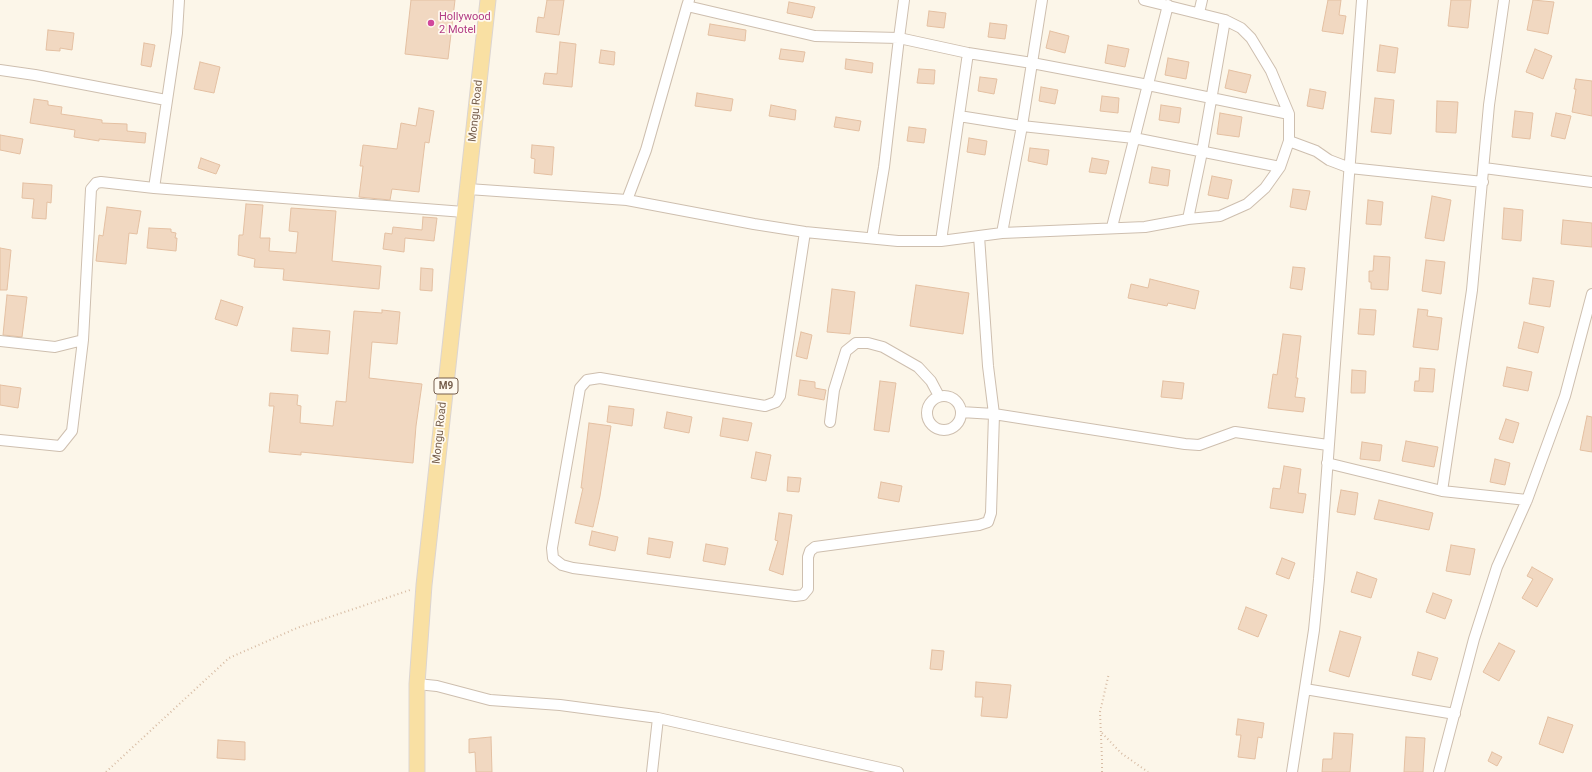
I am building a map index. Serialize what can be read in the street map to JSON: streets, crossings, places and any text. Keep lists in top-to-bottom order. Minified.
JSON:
{"streets":{"main road":["Mongu Road","M9"]},"places":["Hollywood 2 Motel"]}
